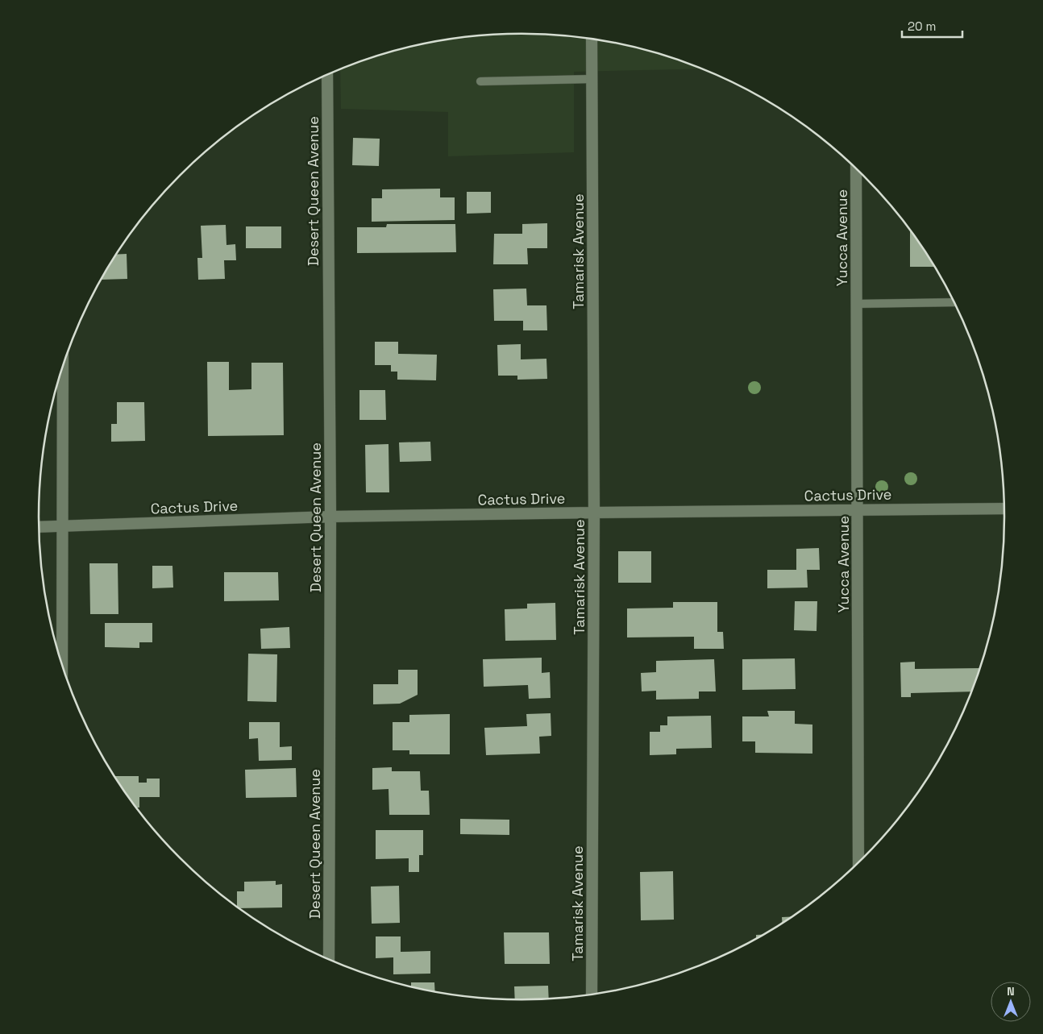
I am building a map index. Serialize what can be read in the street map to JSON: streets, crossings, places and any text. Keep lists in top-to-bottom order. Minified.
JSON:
{"streets":{"street":["Desert Queen Avenue","Yucca Avenue","Tamarisk Avenue","Cactus Drive"]},"crossings":[["Desert Queen Avenue","Cactus Drive"],["Yucca Avenue","Cactus Drive"],["Tamarisk Avenue","Cactus Drive"]],"scale_bar":"20 m","north":"top"}
